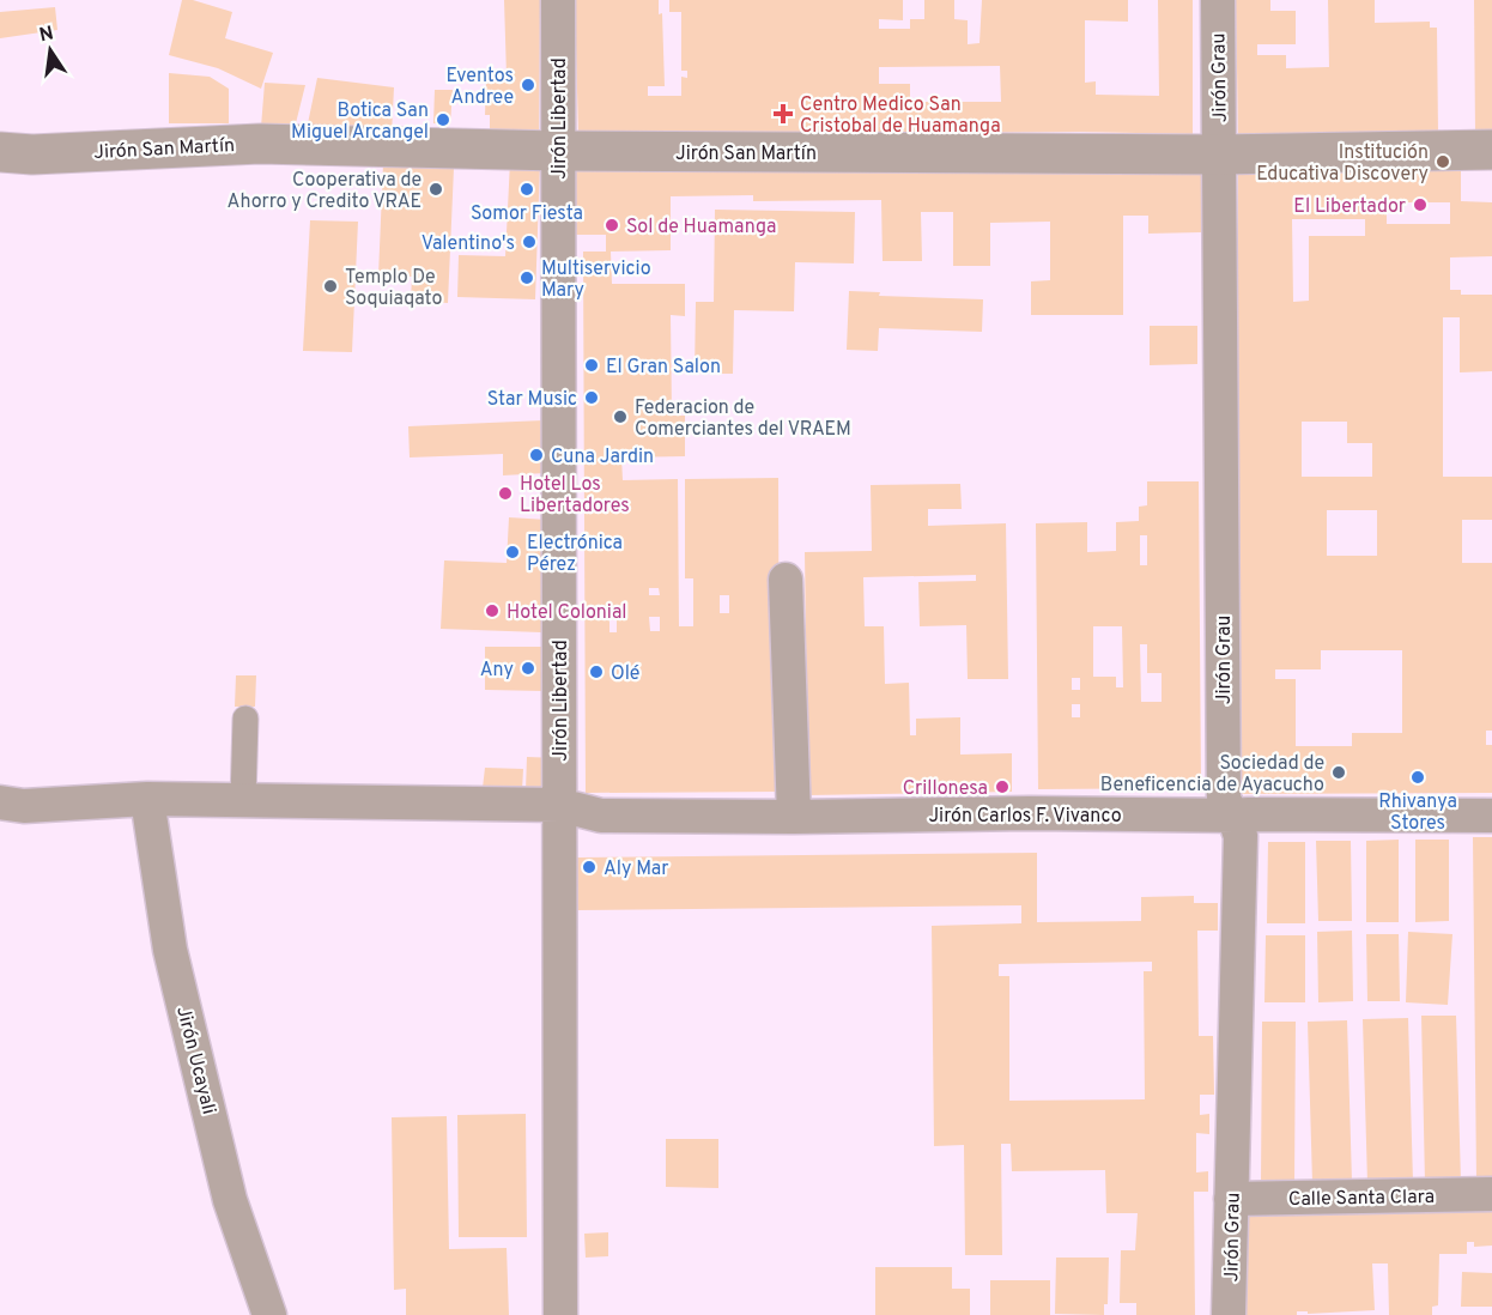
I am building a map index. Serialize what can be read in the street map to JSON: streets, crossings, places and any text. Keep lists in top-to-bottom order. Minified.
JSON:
{"streets":{"street":["Jirón Grau","Jirón Libertad","Jirón San Martín","Jirón Carlos F. Vivanco","Jirón Ucayali","Calle Santa Clara"]},"crossings":[["Jirón Grau","Jirón San Martín"],["Jirón Grau","Jirón Carlos F. Vivanco"],["Jirón Grau","Calle Santa Clara"],["Jirón Libertad","Jirón San Martín"],["Jirón Libertad","Jirón Carlos F. Vivanco"]],"places":{"other":["Eventos Andree","Botica San Miguel Arcangel","Institución Educativa Discovery","Cooperativa de Ahorro y Credito VRAE","Somor Fiesta","El Libertador","Sol de Huamanga","Valentino's","Multiservicio Mary","Templo De Soquiaqato","El Gran Salon","Star Music","Federacion de Comerciantes del VRAEM","Cuna Jardin","Hotel Los Libertadores","Electrónica Pérez","Hotel Colonial","Any","Olé","Sociedad de Beneficencia de Ayacucho","Rhivanya Stores","Crillonesa","Aly Mar"],"health":["Centro Medico San Cristobal de Huamanga"]},"north":"top"}
